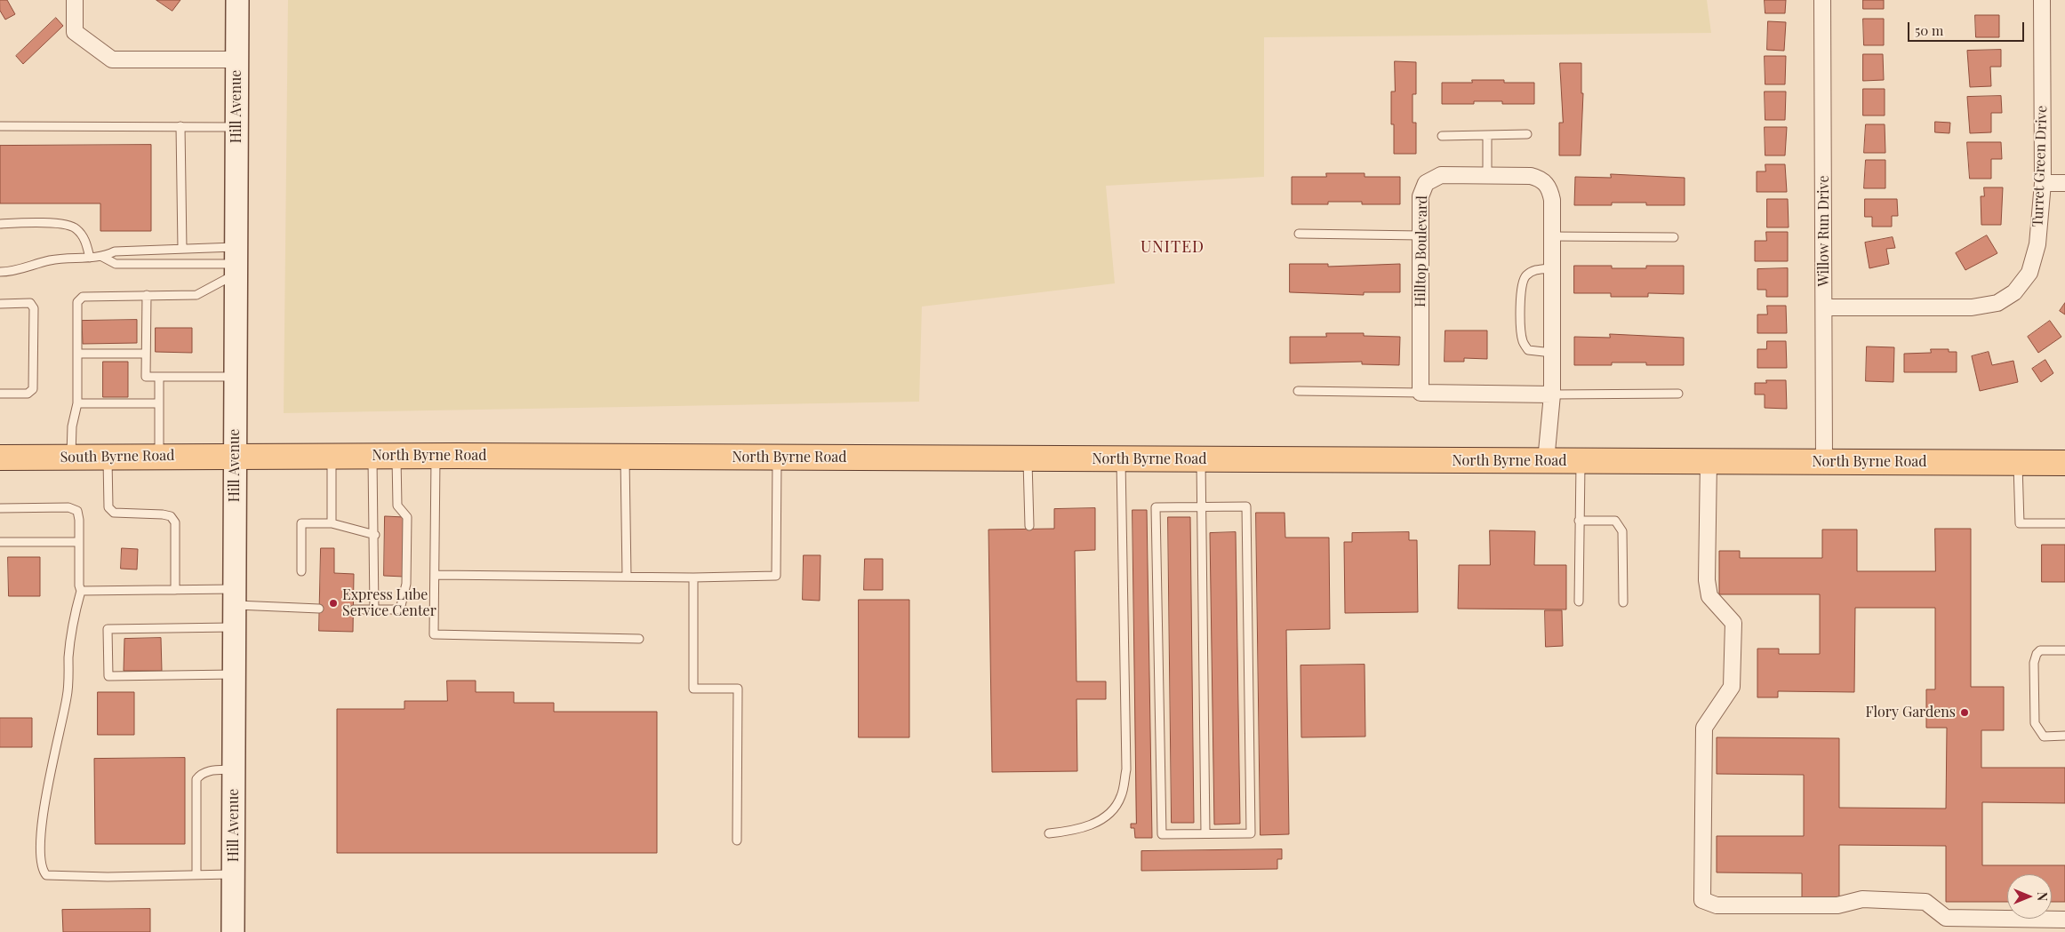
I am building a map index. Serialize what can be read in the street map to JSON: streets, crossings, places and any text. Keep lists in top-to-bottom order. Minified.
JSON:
{"streets":{"main road":["Hill Avenue","North Byrne Road","South Byrne Road"],"street":["Turret Green Drive","Willow Run Drive","Hilltop Boulevard"]},"crossings":[["Hill Avenue","North Byrne Road"],["Hill Avenue","South Byrne Road"],["Turret Green Drive","Willow Run Drive"],["Willow Run Drive","North Byrne Road"],["Hilltop Boulevard","North Byrne Road"],["North Byrne Road","South Byrne Road"]],"districts":["UNITED"],"places":["Express Lube Service Center","Flory Gardens"],"scale_bar":"50 m","north":"right"}
